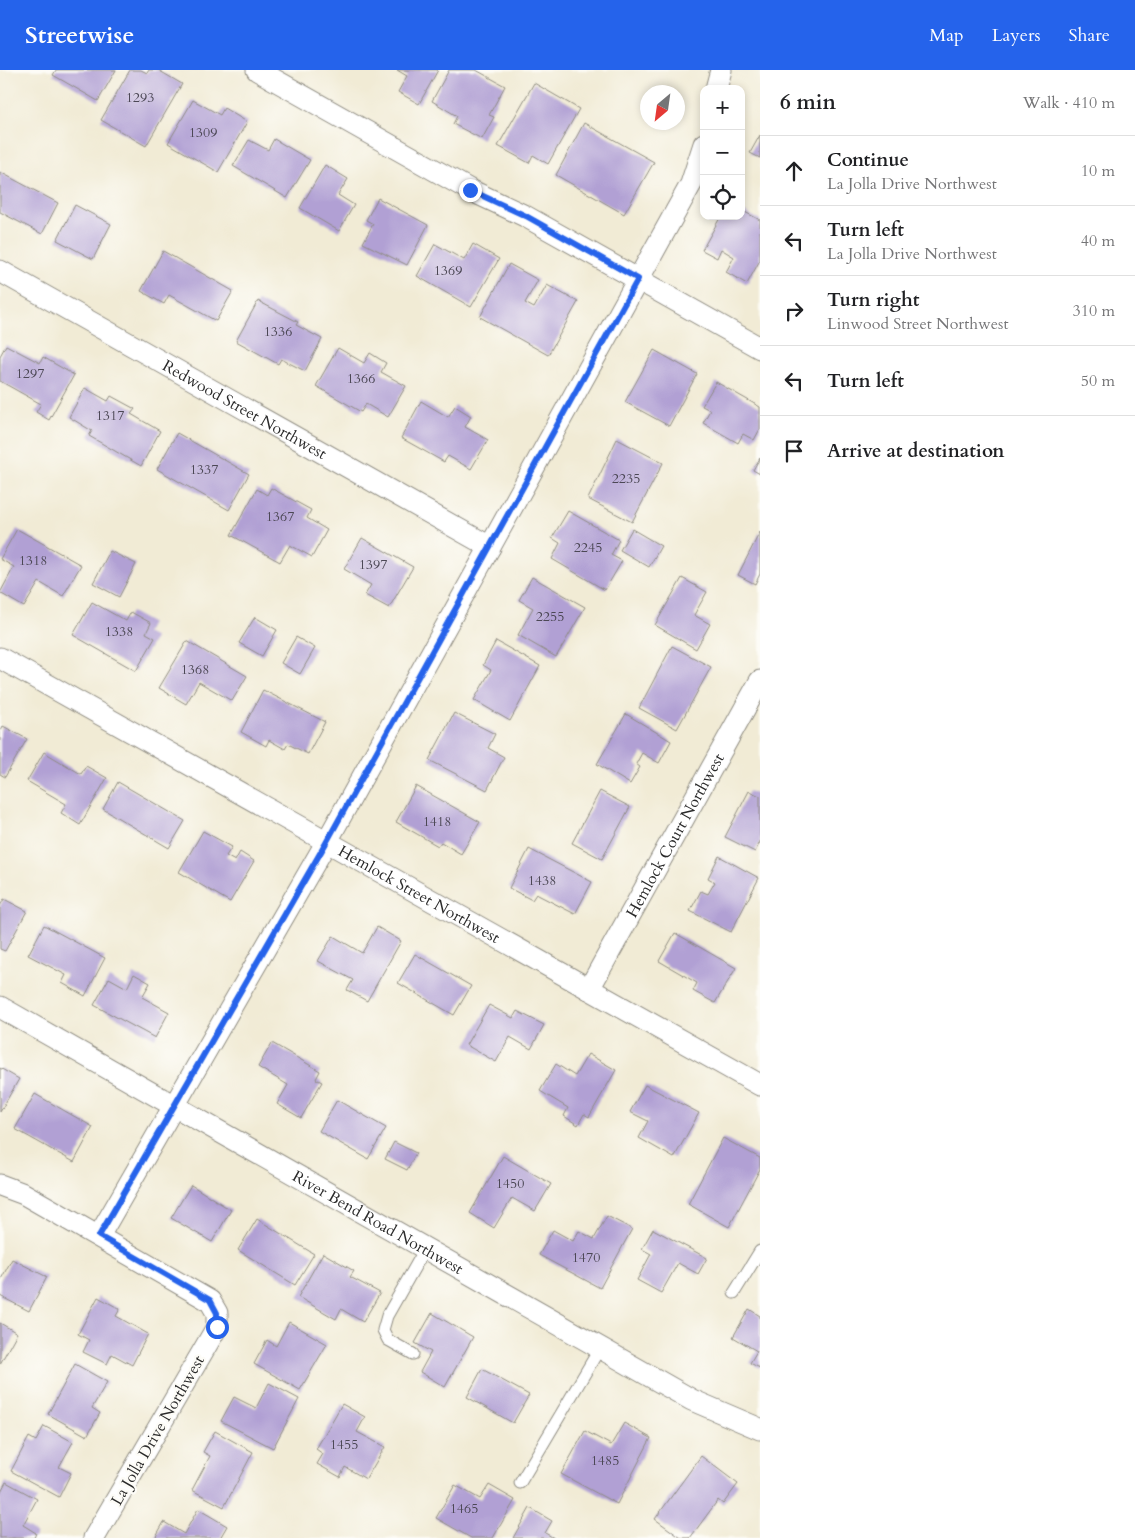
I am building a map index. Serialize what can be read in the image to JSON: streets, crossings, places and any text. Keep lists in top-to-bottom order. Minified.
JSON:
{"streets":{"street":["Redwood Street Northwest","Hemlock Court Northwest","Hemlock Street Northwest","River Bend Road Northwest","La Jolla Drive Northwest"]},"crossings":[["Hemlock Court Northwest","Hemlock Street Northwest"]],"house_numbers":["1293","1309","1369","1336","1297","1366","1317","1337","2235","1367","2245","1318","1397","2255","1338","1368","1418","1438","1450","1470","1455","1485","1465"],"north":"bottom left","page":{"header":"Streetwise","nav":["Map","Layers","Share"],"heading":["6 min","Walk · 410 m"],"map_buttons":["+","−"],"list":[["Continue","La Jolla Drive Northwest","10 m"],["Turn left","La Jolla Drive Northwest","40 m"],["Turn right","Linwood Street Northwest","310 m"],["Turn left","50 m"],"Arrive at destination"]}}
